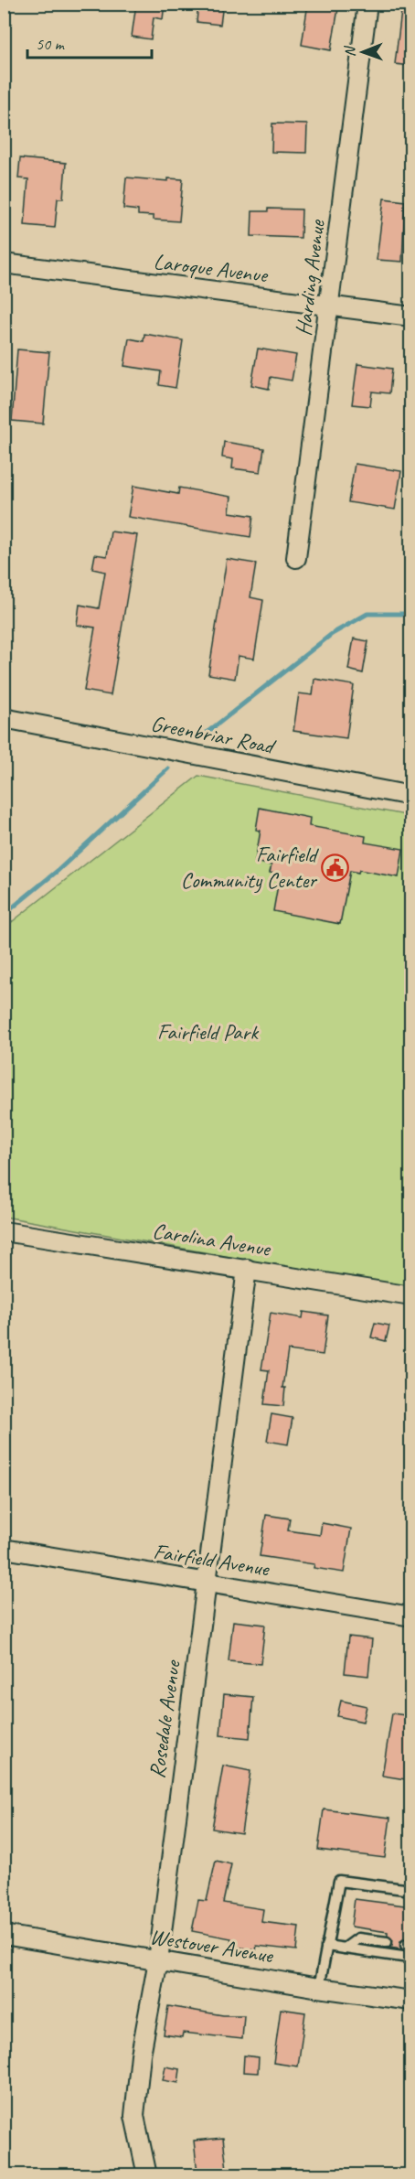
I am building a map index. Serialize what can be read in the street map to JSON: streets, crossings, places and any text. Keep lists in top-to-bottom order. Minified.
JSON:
{"streets":{"street":["Laroque Avenue","Harding Avenue","Greenbriar Road","Carolina Avenue","Fairfield Avenue","Rosedale Avenue","Westover Avenue"]},"crossings":[["Laroque Avenue","Harding Avenue"],["Carolina Avenue","Rosedale Avenue"],["Fairfield Avenue","Rosedale Avenue"],["Rosedale Avenue","Westover Avenue"]],"parks":["Fairfield Park"],"places":{"public building":["Fairfield Community Center"]},"scale_bar":"50 m","north":"left"}
